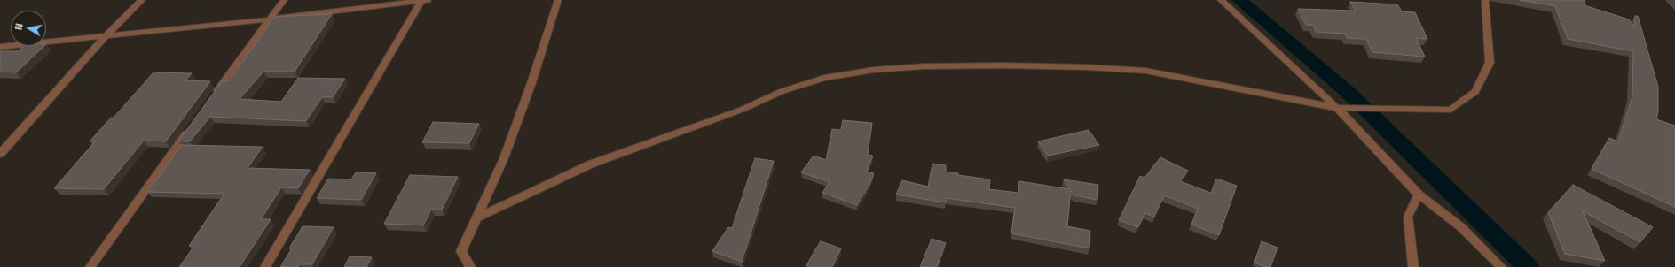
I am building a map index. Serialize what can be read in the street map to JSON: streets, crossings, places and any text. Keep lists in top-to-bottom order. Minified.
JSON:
{"north":"left"}
